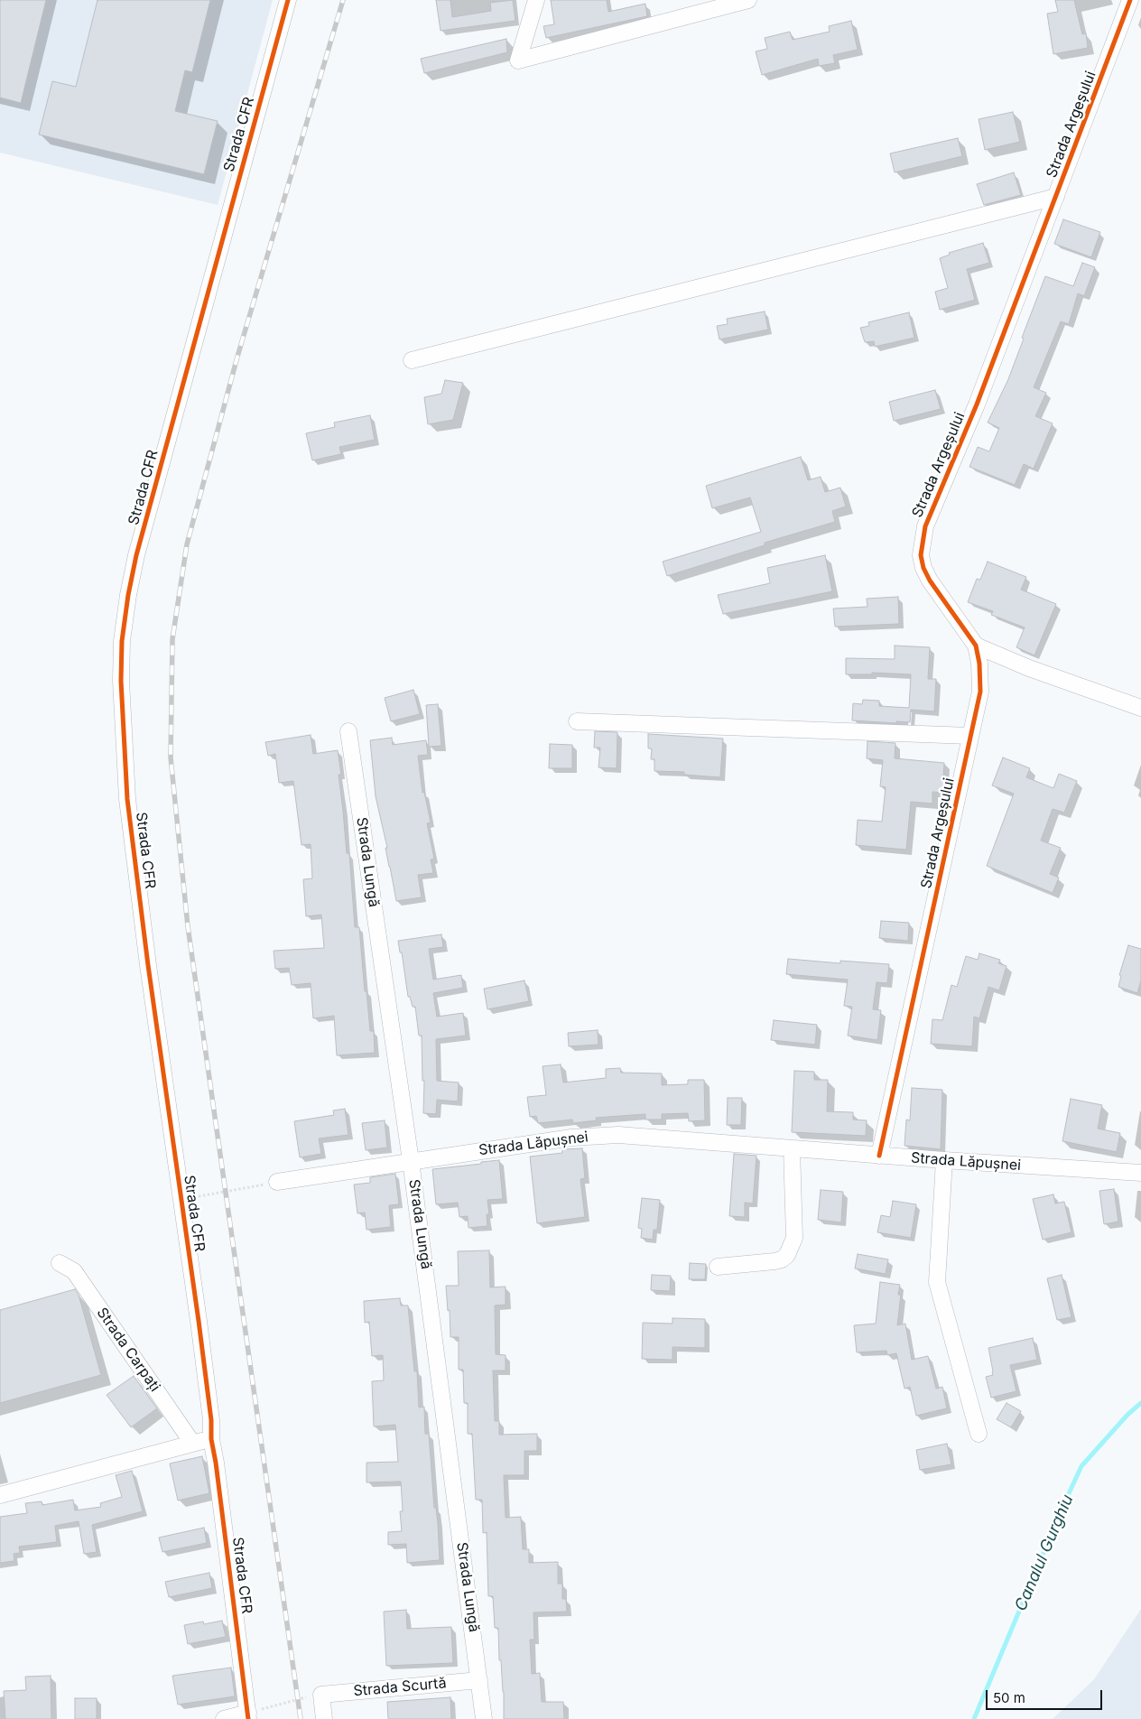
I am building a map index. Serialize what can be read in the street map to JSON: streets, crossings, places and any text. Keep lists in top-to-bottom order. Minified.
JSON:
{"streets":{"street":["Strada Argeșului","Strada CFR","Strada Lungă","Strada Lăpușnei","Strada Carpați","Strada Scurtă"]},"crossings":[["Strada Argeșului","Strada Lăpușnei"],["Strada Lungă","Strada Lăpușnei"],["Strada Lungă","Strada Scurtă"]],"water":["Canalul Gurghiu"],"scale_bar":"50 m"}
